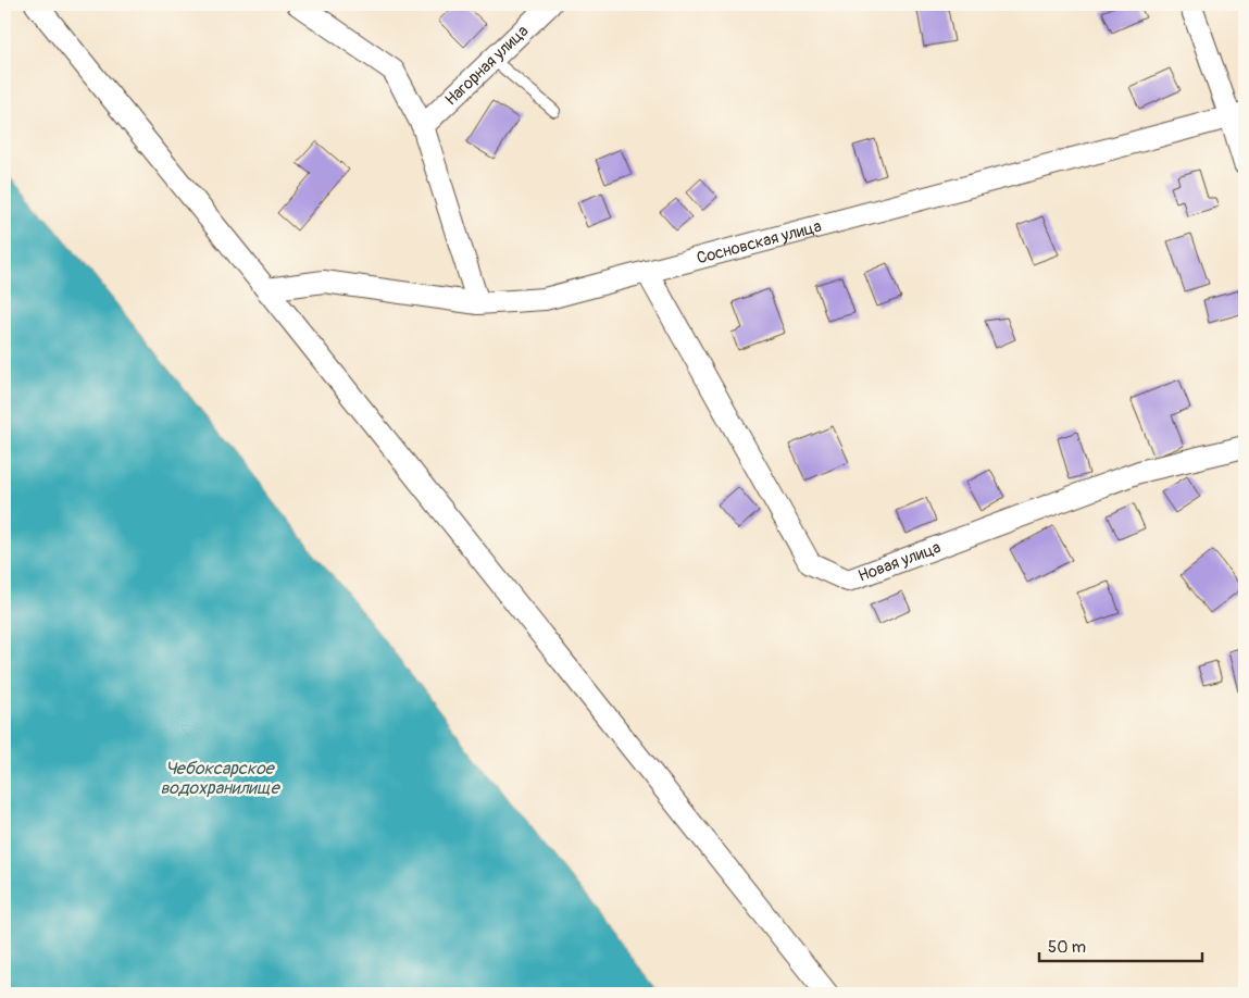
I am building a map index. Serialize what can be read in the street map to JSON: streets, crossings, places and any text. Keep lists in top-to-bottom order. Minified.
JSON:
{"streets":{"street":["Нагорная улица","Сосновская улица","Новая улица"]},"crossings":[["Сосновская улица","Новая улица"]],"water":["Чебоксарское водохранилище"],"scale_bar":"50 m"}
